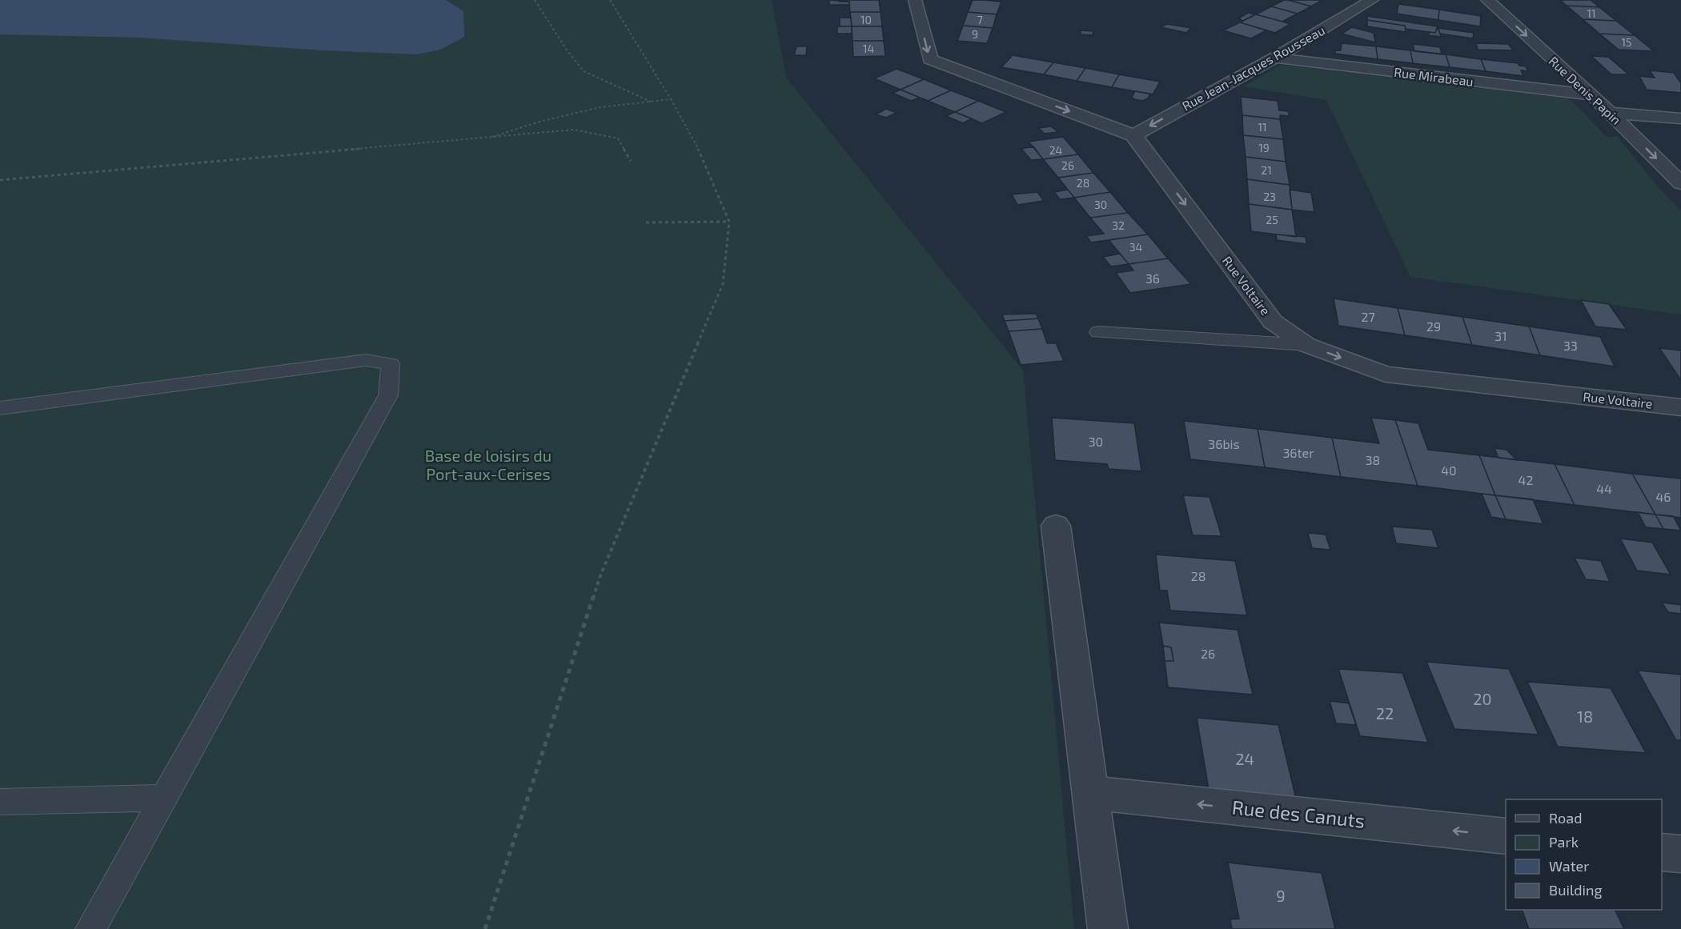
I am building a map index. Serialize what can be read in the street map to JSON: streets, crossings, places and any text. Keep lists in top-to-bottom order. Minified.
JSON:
{"streets":{"street":["Rue Jean-Jacques Rousseau","Rue Mirabeau","Rue Denis Papin","Rue Voltaire","Rue des Canuts"]},"crossings":[["Rue Jean-Jacques Rousseau","Rue Mirabeau"],["Rue Jean-Jacques Rousseau","Rue Voltaire"],["Rue Mirabeau","Rue Denis Papin"]],"one_way":["Rue Jean-Jacques Rousseau","Rue Denis Papin","Rue Voltaire","Rue des Canuts"],"parks":["Base de loisirs du Port-aux-Cerises"],"house_numbers":["11","10","7","9","15","14","11","19","24","26","21","28","23","30","25","32","34","36","27","29","31","33","30","36bis","36ter","38","40","42","44","46","28","26","20","22","18","24","9"],"legend":["Road","Park","Water","Building"]}
